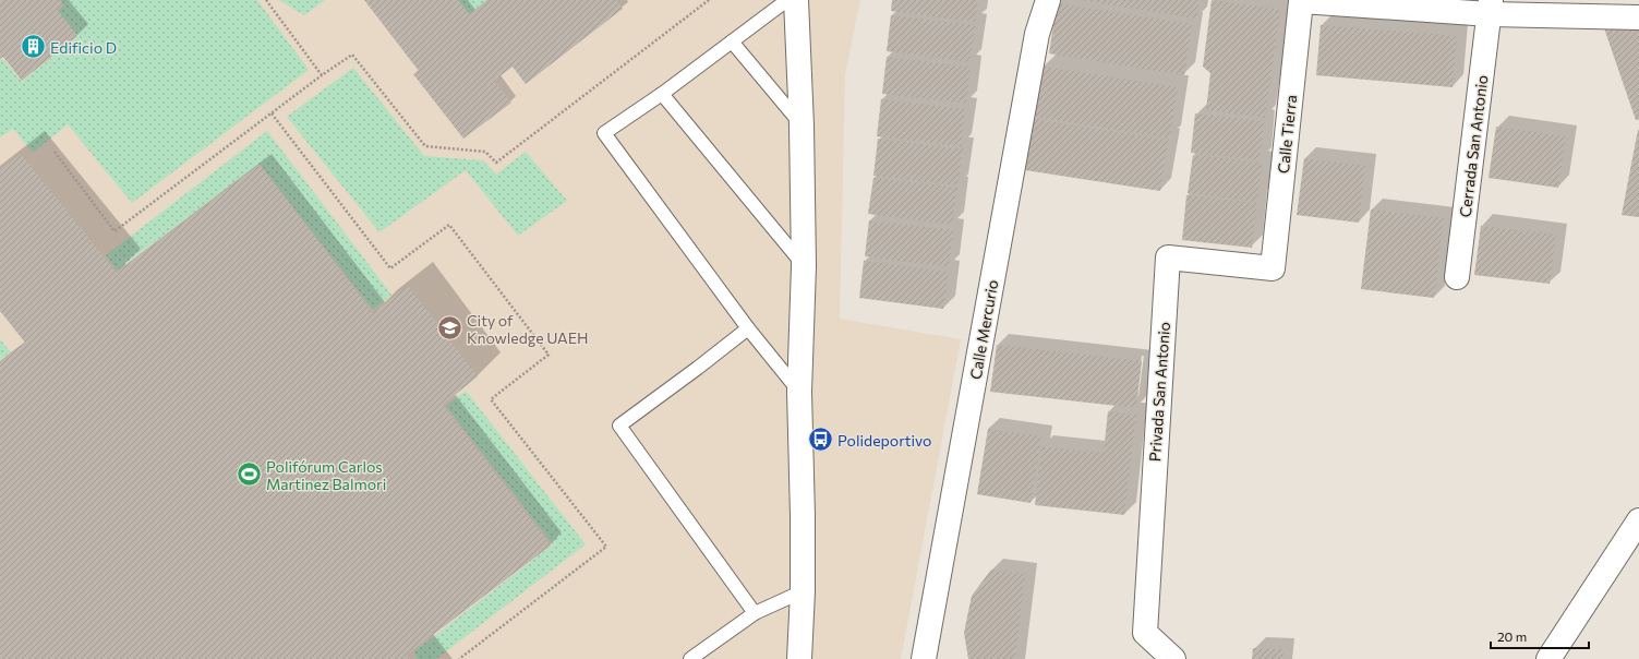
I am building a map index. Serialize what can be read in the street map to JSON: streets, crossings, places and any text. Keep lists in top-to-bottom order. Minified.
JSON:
{"streets":{"street":["Calle Tierra","Cerrada San Antonio","Calle Mercurio","Privada San Antonio"]},"crossings":[["Calle Tierra","Cerrada San Antonio"],["Calle Tierra","Privada San Antonio"]],"places":{"building":["Edificio D"],"school or university":["City of Knowledge UAEH"],"bus stop":["Polideportivo"],"sports":["Polifórum Carlos Martinez Balmori"]},"scale_bar":"20 m"}
